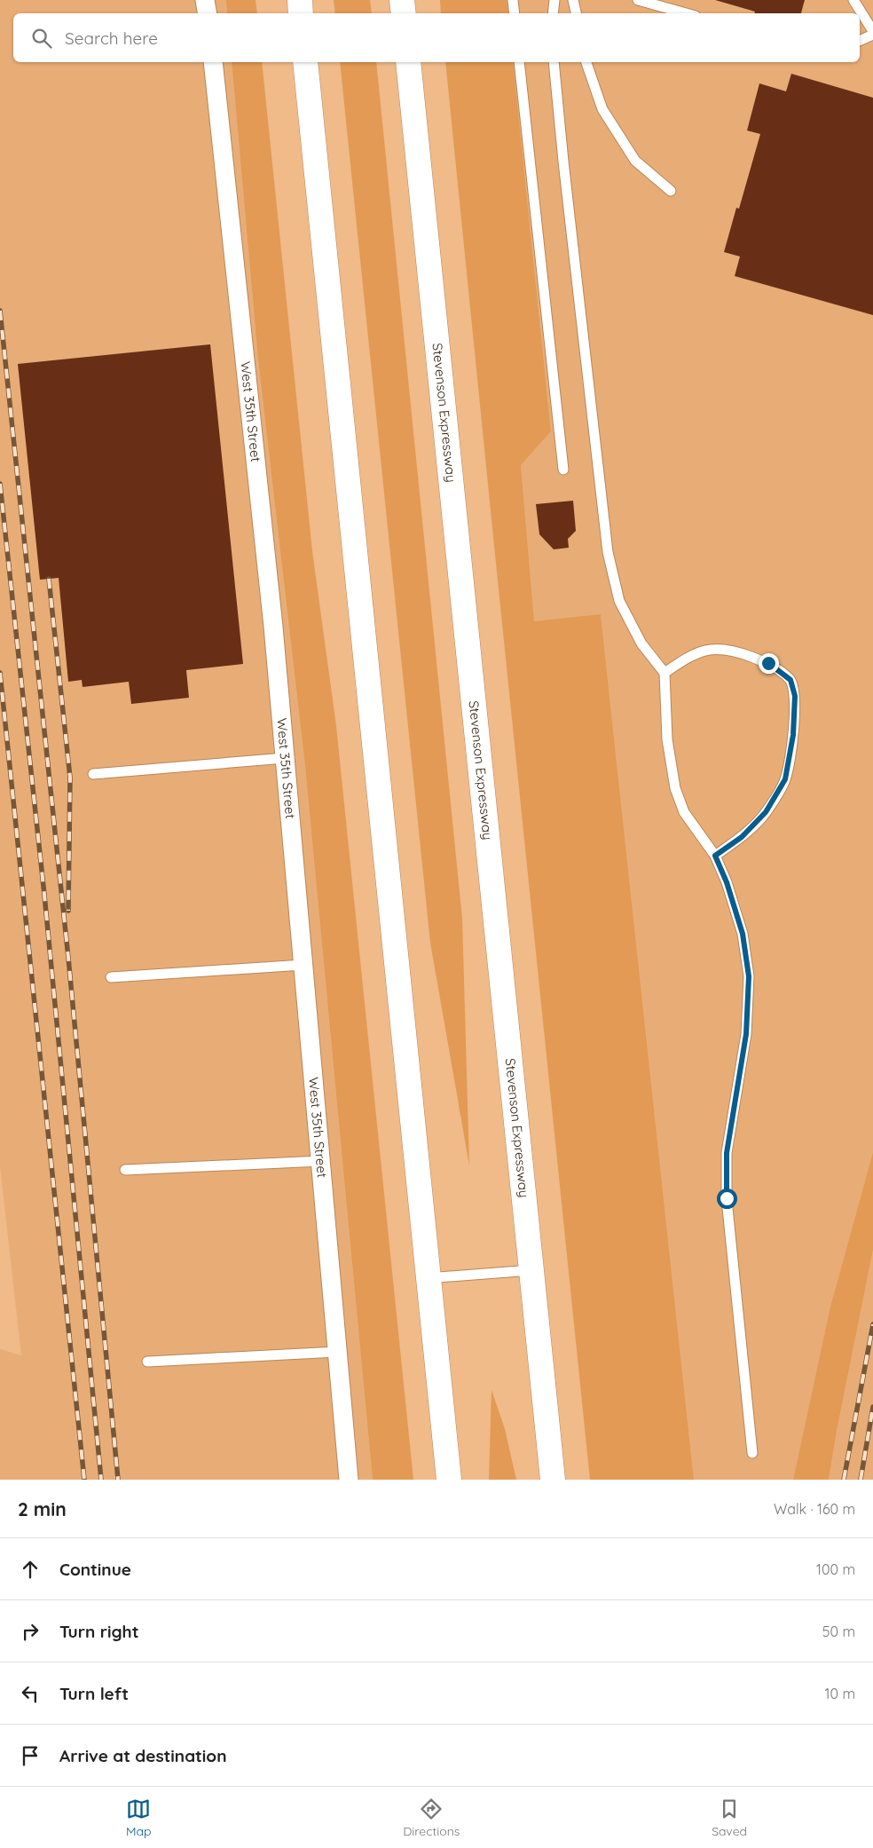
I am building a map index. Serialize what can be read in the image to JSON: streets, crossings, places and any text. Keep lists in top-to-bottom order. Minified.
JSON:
{"streets":{"highway":["Stevenson Expressway"],"street":["West 35th Street"]},"page":{"search":"Search here","heading":["2 min","Walk · 160 m"],"list":[["Continue","100 m"],["Turn right","50 m"],["Turn left","10 m"],"Arrive at destination"],"nav":["Map","Directions","Saved"]}}
